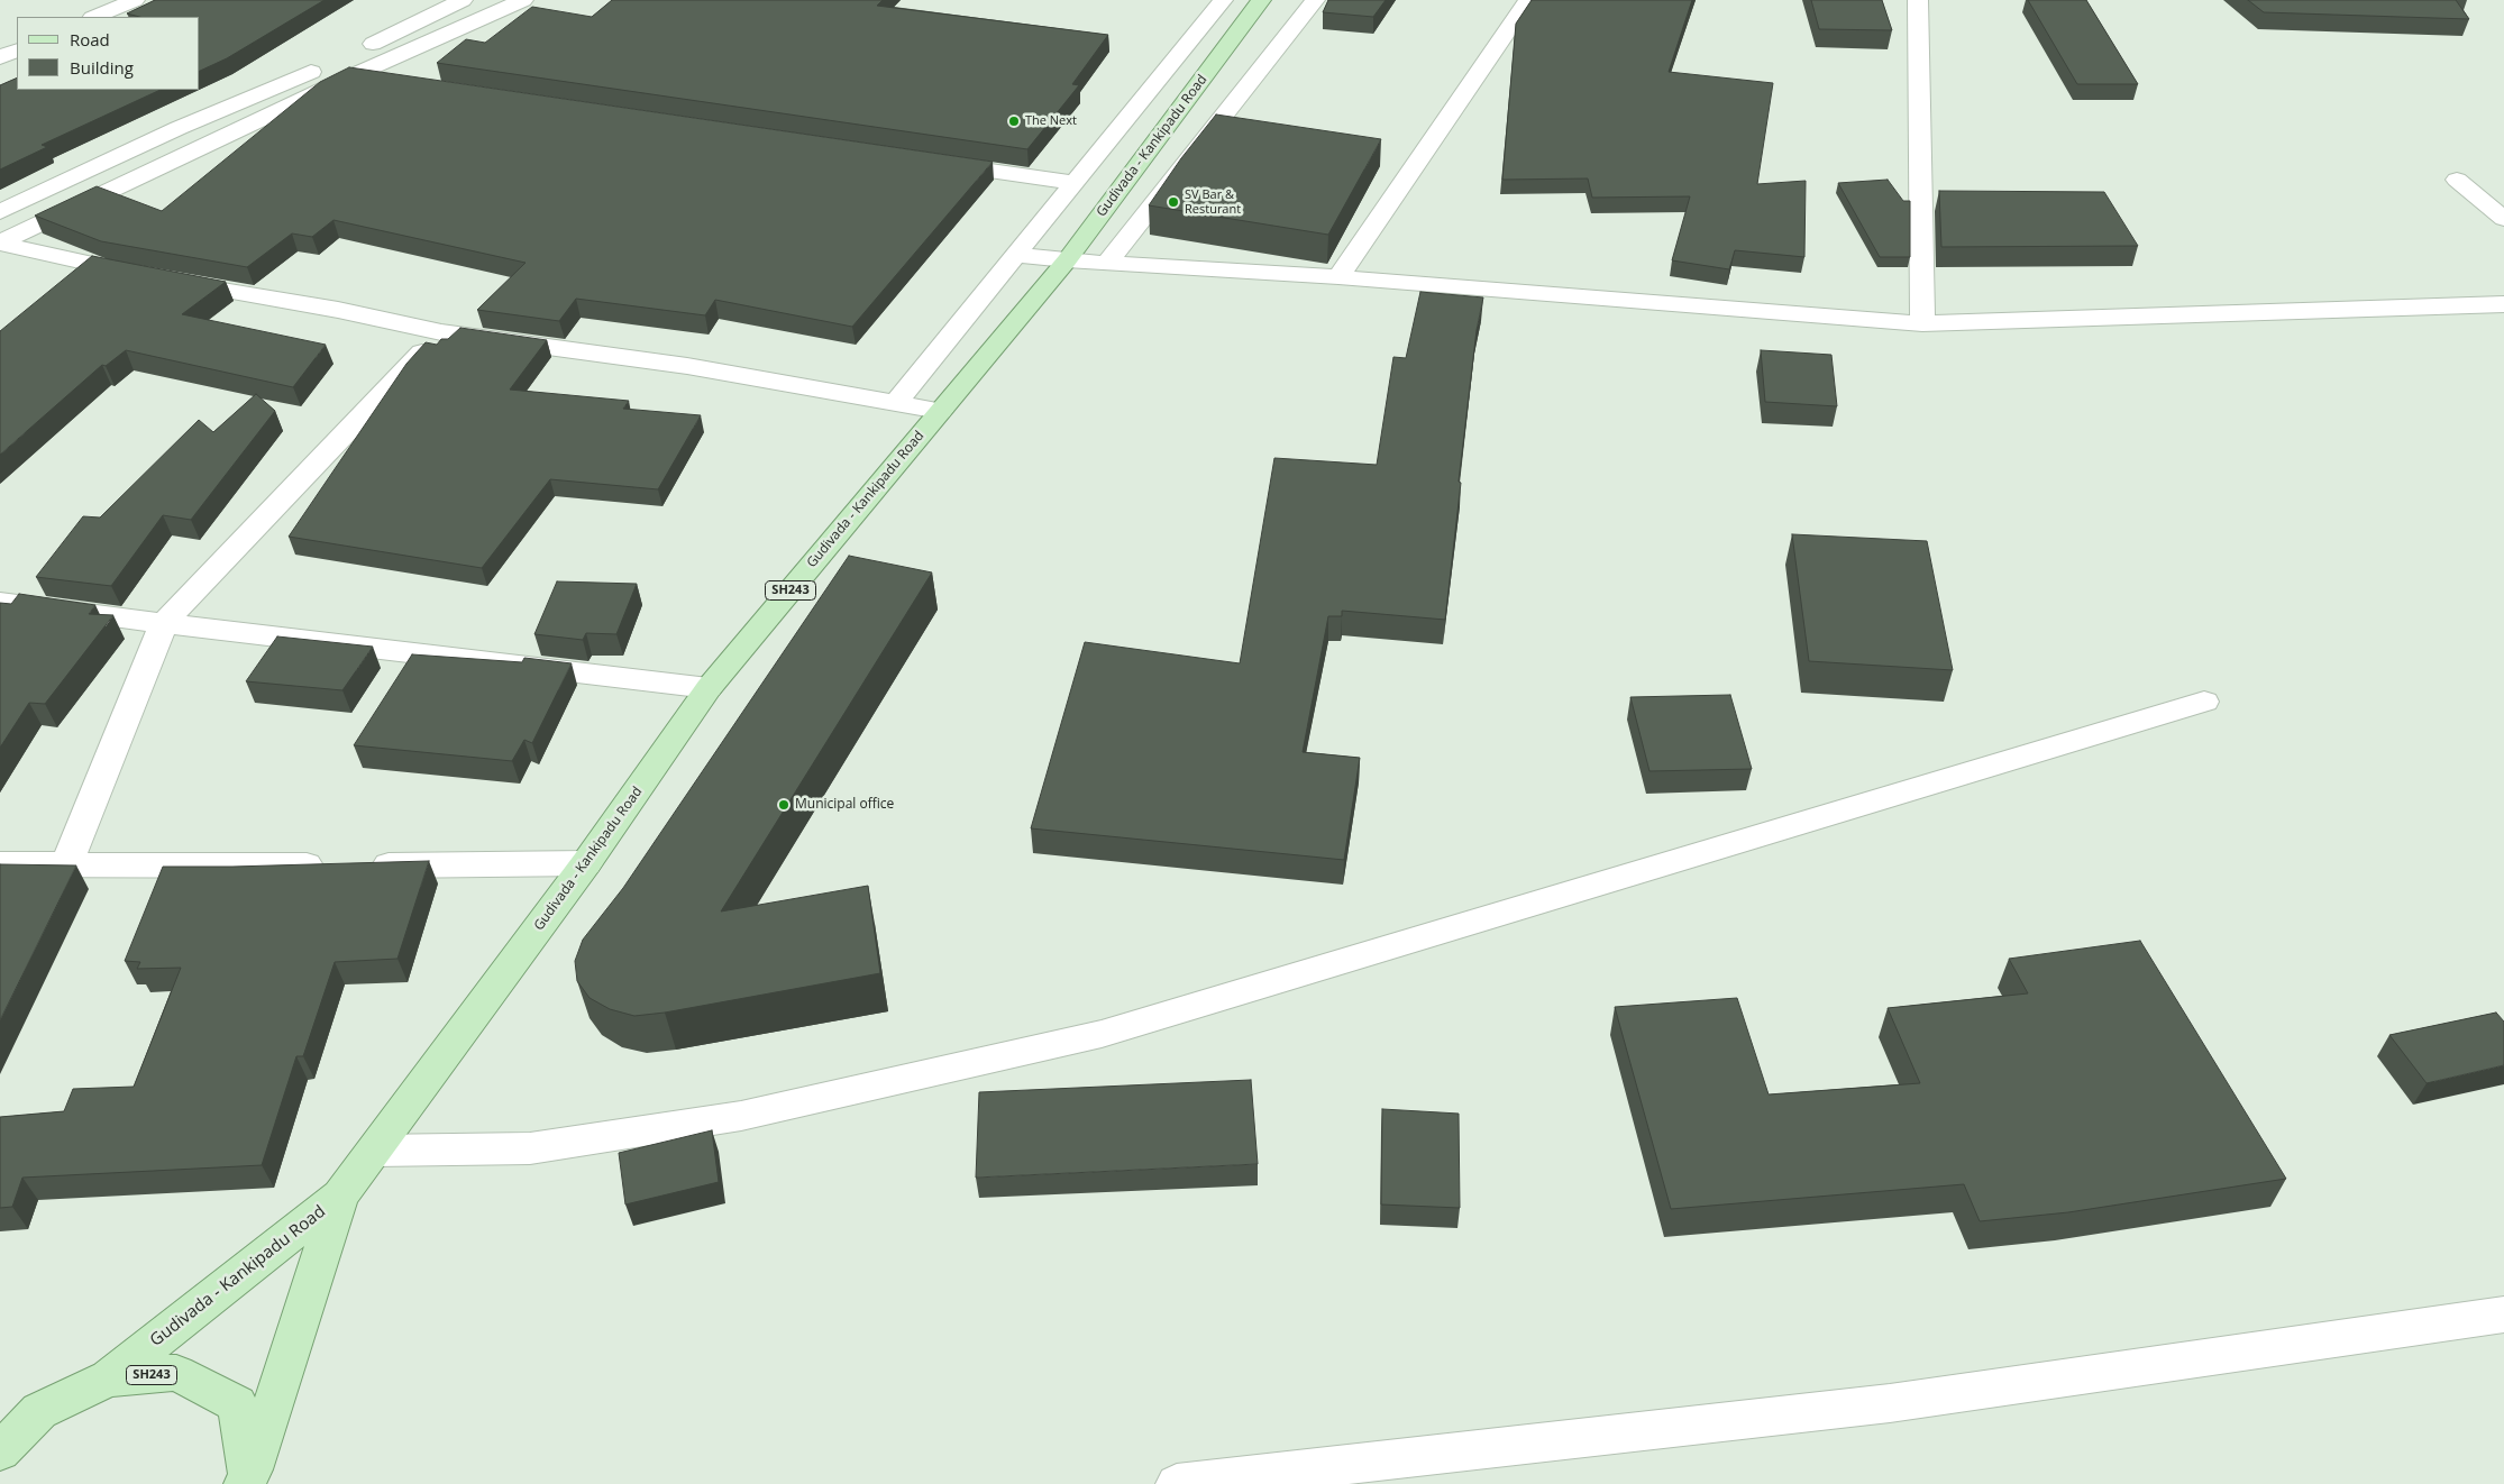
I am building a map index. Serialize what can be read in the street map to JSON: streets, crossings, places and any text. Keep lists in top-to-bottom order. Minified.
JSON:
{"streets":{"main road":["Gudivada - Kankipadu Road","SH243"]},"places":["The Next","SV Bar & Resturant","Municipal office"],"legend":["Road","Building"]}
